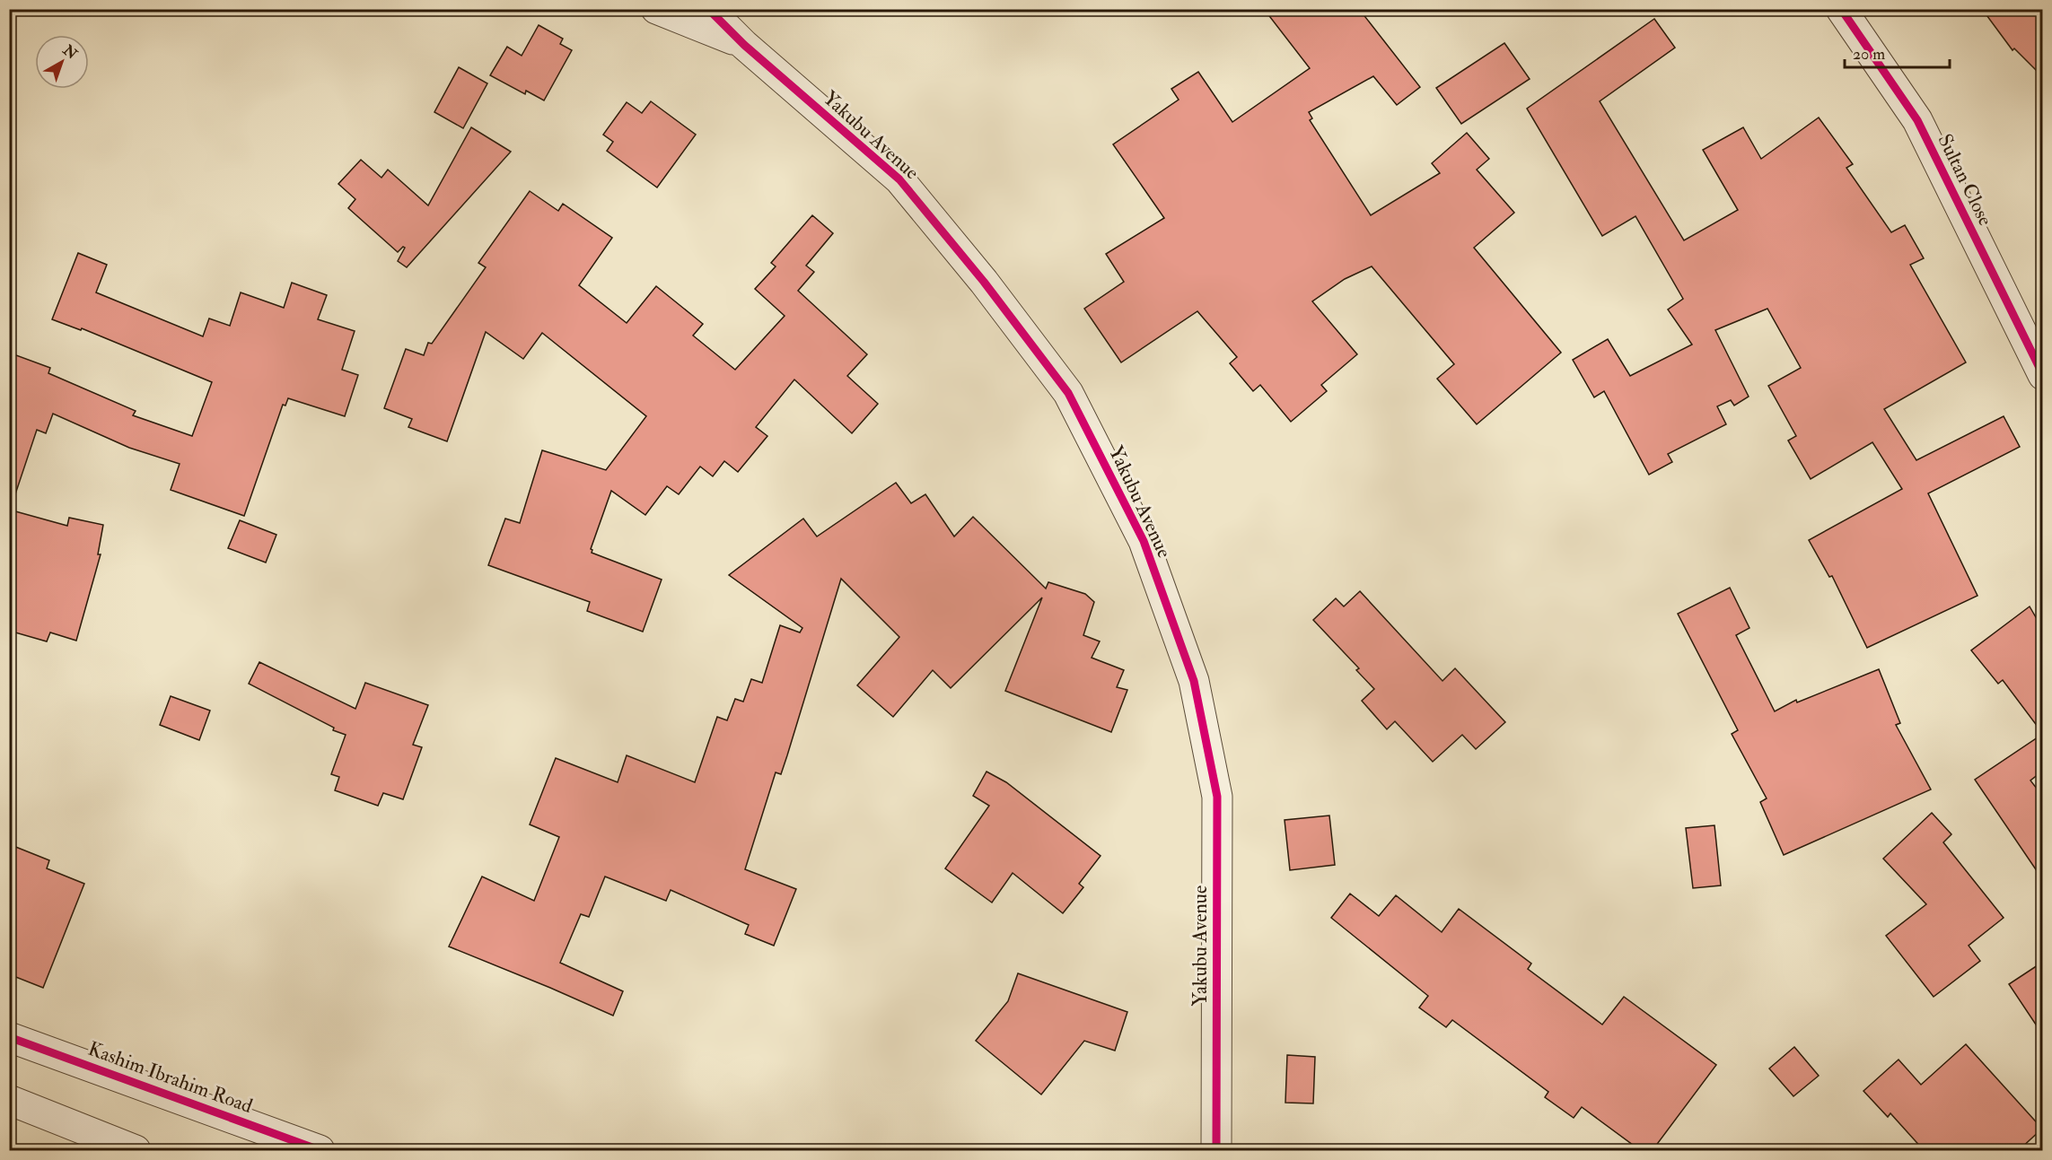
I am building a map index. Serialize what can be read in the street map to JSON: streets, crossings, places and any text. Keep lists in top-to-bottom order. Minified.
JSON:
{"streets":{"street":["Yakubu Avenue","Sultan Close","Kashim Ibrahim Road"]},"scale_bar":"20 m","north":"top right"}
